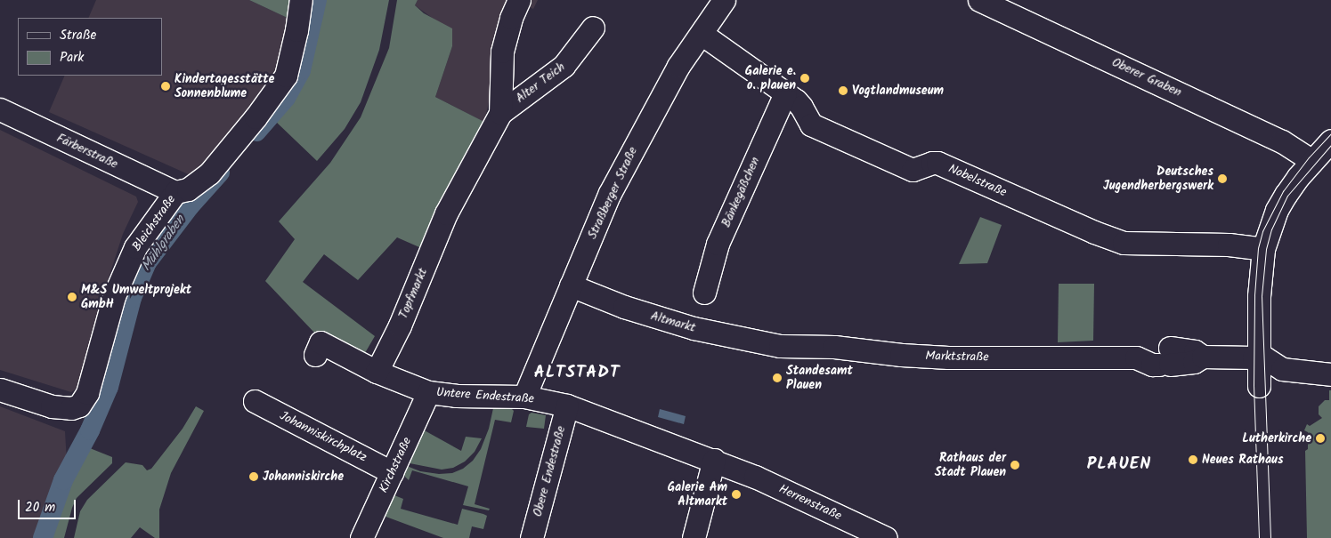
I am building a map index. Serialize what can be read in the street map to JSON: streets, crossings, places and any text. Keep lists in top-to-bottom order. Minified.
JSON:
{"streets":{"street":["Oberer Graben","Alter Teich","Färberstraße","Nobelstraße","Bänkegäßchen","Straßberger Straße","Bleichstraße","Topfmarkt","Altmarkt","Marktstraße","Untere Endestraße","Johanniskirchplatz","Kirchstraße","Obere Endestraße","Herrenstraße"]},"crossings":[["Alter Teich","Topfmarkt"],["Färberstraße","Bleichstraße"],["Nobelstraße","Bänkegäßchen"],["Nobelstraße","Straßberger Straße"],["Straßberger Straße","Altmarkt"],["Straßberger Straße","Untere Endestraße"],["Topfmarkt","Untere Endestraße"],["Altmarkt","Marktstraße"],["Untere Endestraße","Kirchstraße"],["Untere Endestraße","Obere Endestraße"],["Johanniskirchplatz","Kirchstraße"]],"districts":["ALTSTADT","PLAUEN"],"water":["Mühlgraben"],"places":["Galerie e. o. plauen","Kindertagesstätte Sonnenblume","Vogtlandmuseum","Deutsches Jugendherbergswerk","M&S Umweltprojekt GmbH","Standesamt Plauen","Lutherkirche","Neues Rathaus","Rathaus der Stadt Plauen","Johanniskirche","Galerie Am Altmarkt"],"legend":["Straße","Park"],"scale_bar":"20 m"}
